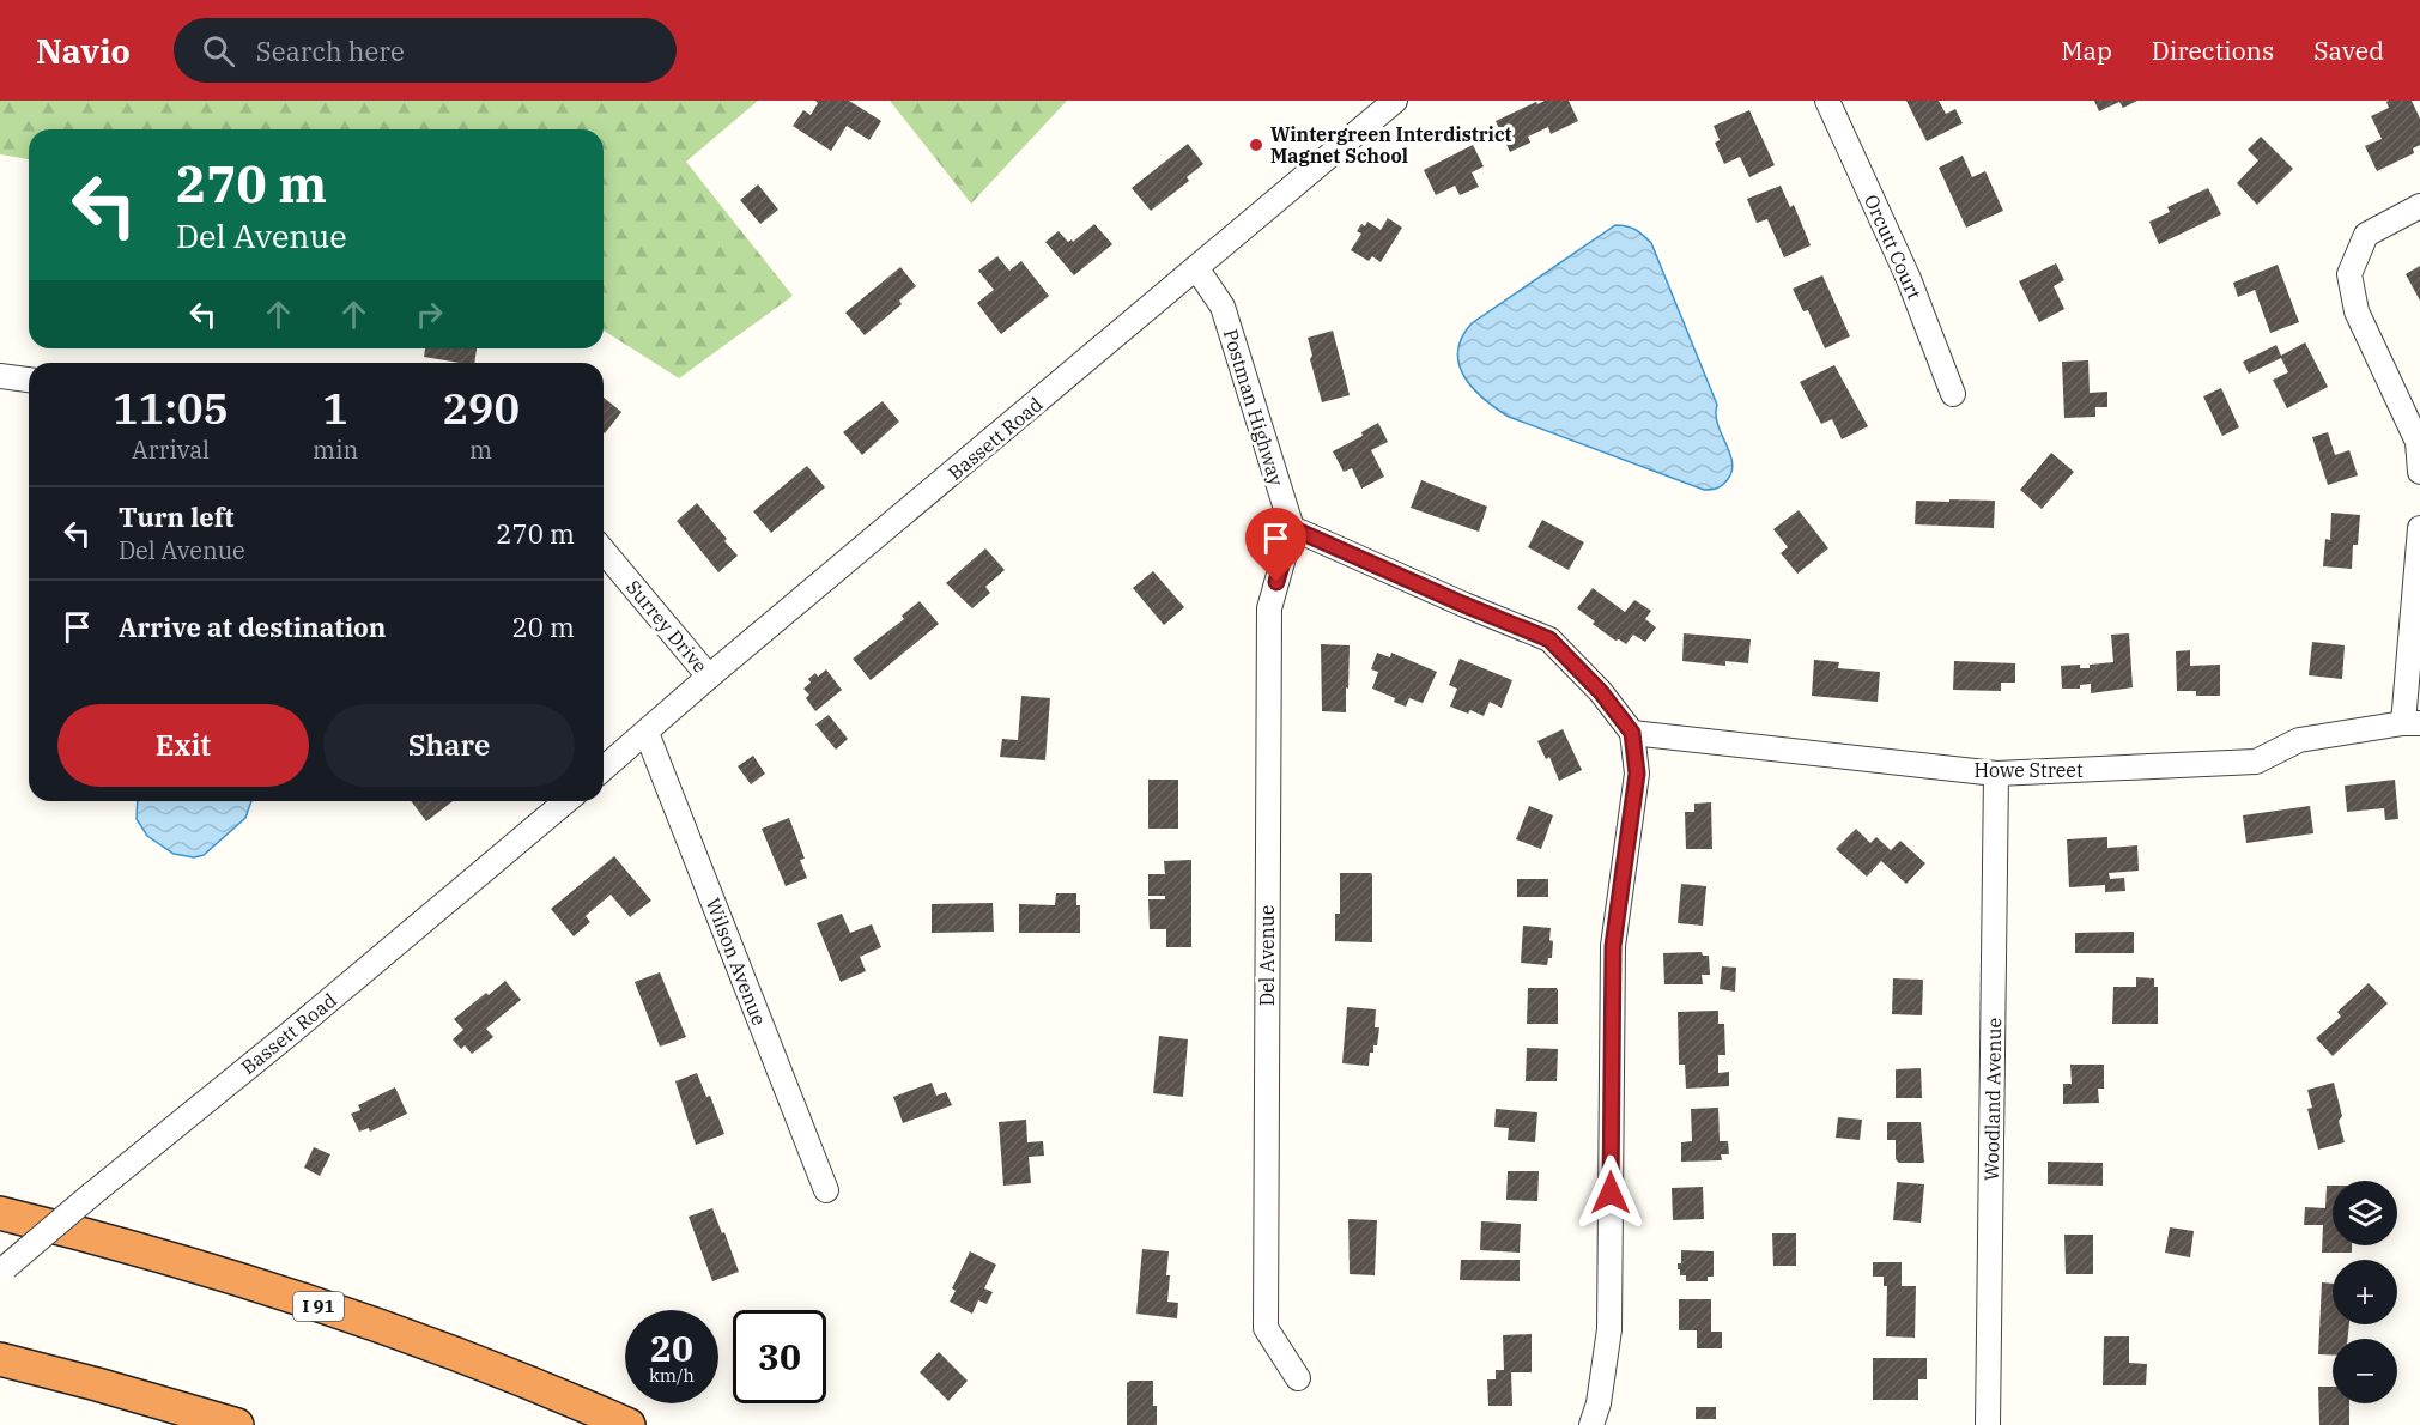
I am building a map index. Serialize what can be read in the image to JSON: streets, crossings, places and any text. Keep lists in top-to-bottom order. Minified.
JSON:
{"streets":{"highway":["I 91"],"street":["Orcutt Court","Postman Highway","Bassett Road","Surrey Drive","Howe Street","Del Avenue","Wilson Avenue","Woodland Avenue"]},"crossings":[["Postman Highway","Bassett Road"],["Postman Highway","Del Avenue"],["Bassett Road","Surrey Drive"],["Bassett Road","Wilson Avenue"],["Howe Street","Woodland Avenue"]],"places":["Wintergreen Interdistrict Magnet School"],"page":{"header":"Navio","search":"Search here","nav":["Map","Directions","Saved"],"turn":["270 m","Del Avenue"],"eta":["11:05","Arrival","1","min","290","m"],"list":[{"name":"Turn left","note":"Del Avenue","value":"270 m"},{"name":"Arrive at destination","value":"20 m"}],"buttons":["Exit","Share"],"map_buttons":["+","−"],"speed":"20 km/h","limit":"30"}}
